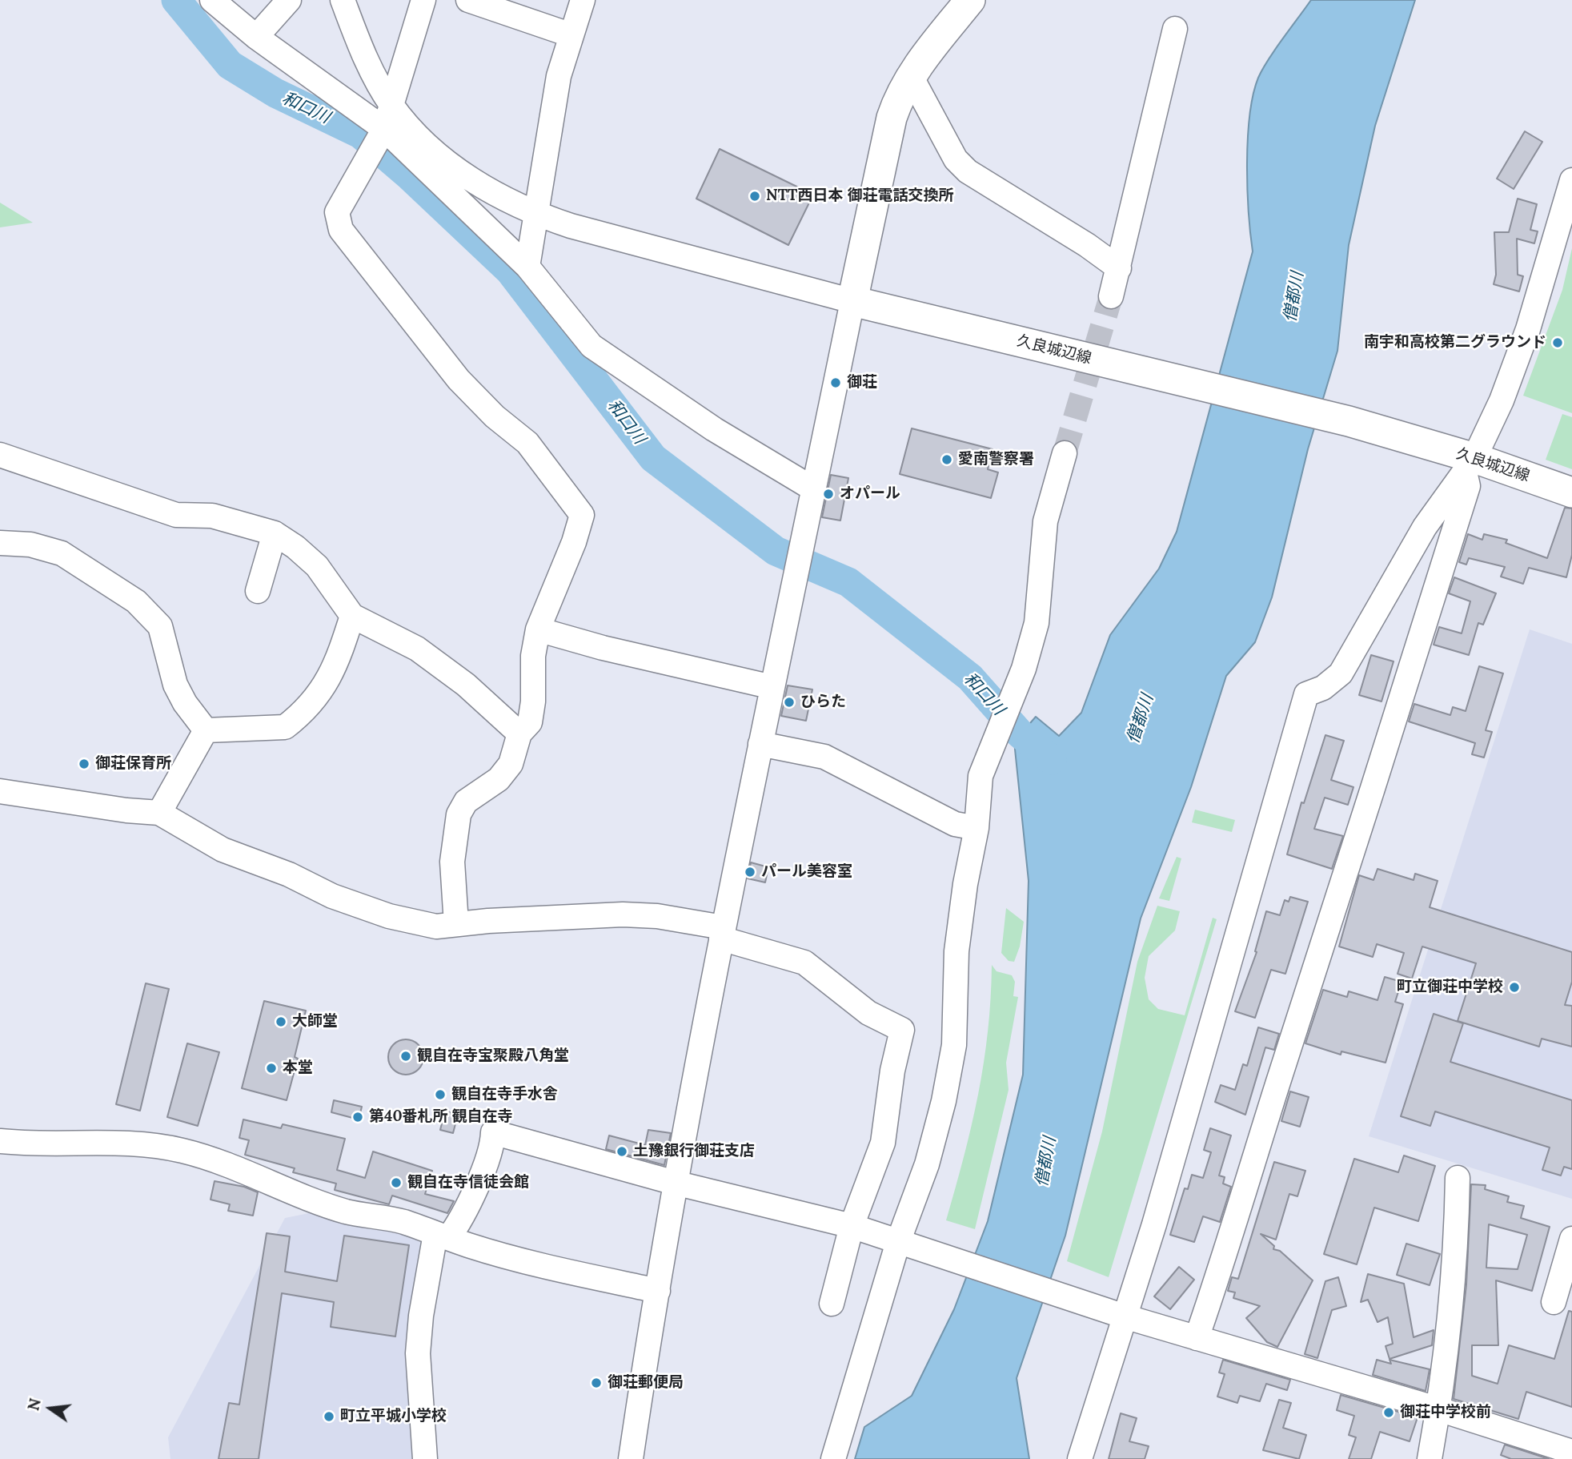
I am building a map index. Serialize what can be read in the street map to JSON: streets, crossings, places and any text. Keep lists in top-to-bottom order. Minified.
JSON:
{"streets":{"main road":["久良城辺線"]},"water":["和口川","僧都川"],"places":["NTT西日本 御荘電話交換所","南宇和高校第二グラウンド","御荘","愛南警察署","オパール","ひらた","御荘保育所","パール美容室","町立御荘中学校","大師堂","観自在寺宝聚殿八角堂","本堂","観自在寺手水舎","第40番札所 観自在寺","土豫銀行御荘支店","観自在寺信徒会館","御荘郵便局","御荘中学校前","町立平城小学校"],"north":"left"}
